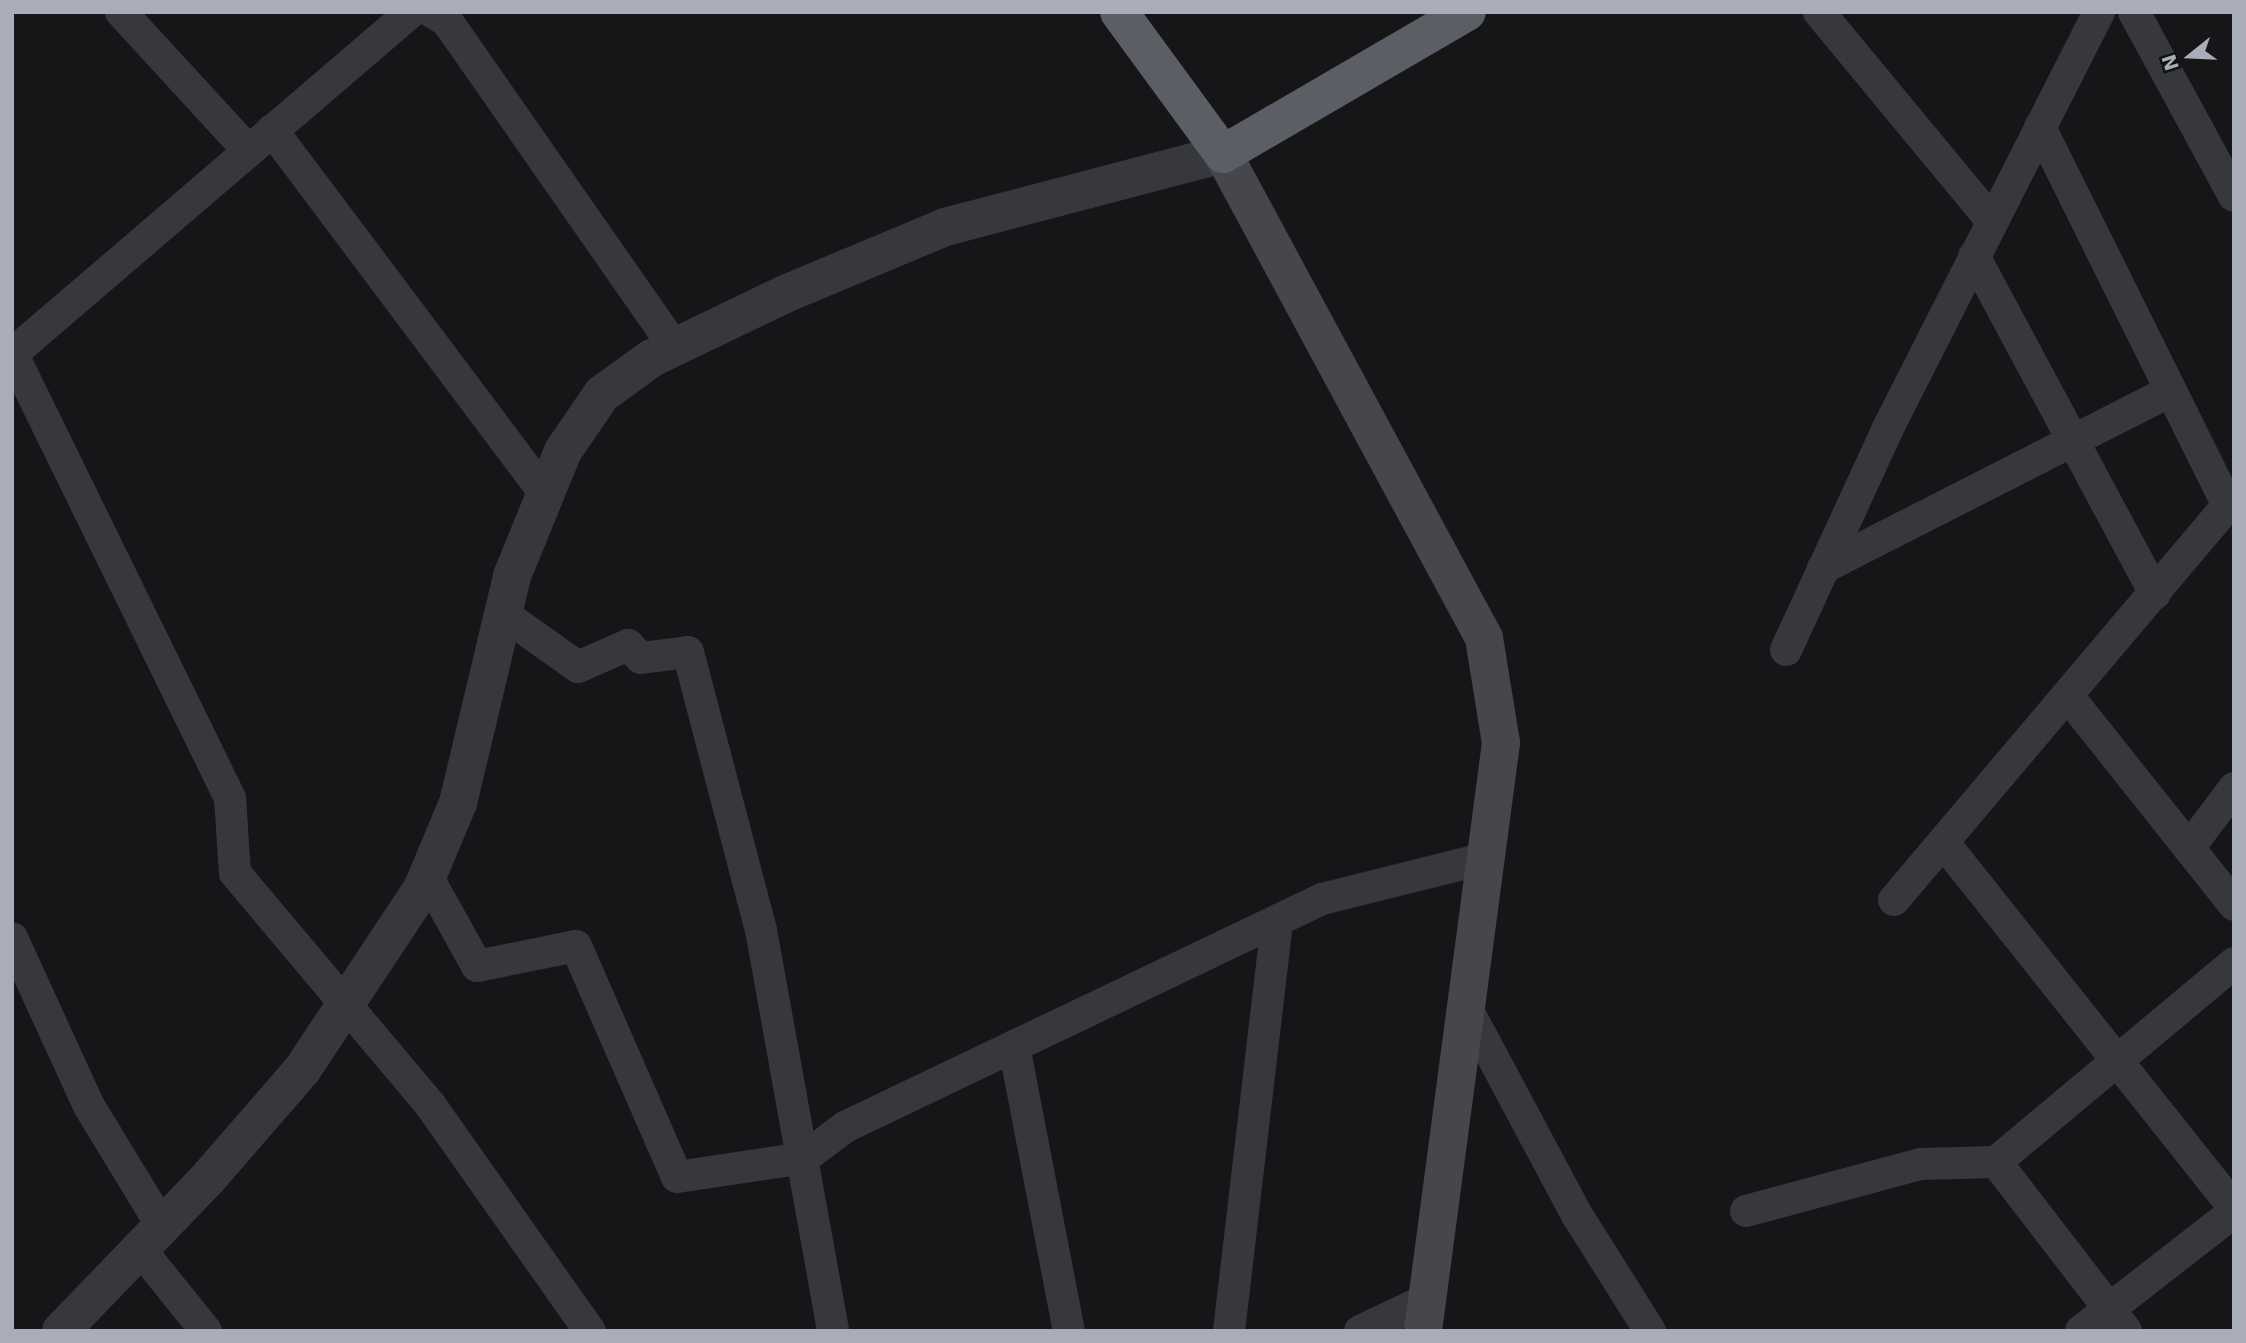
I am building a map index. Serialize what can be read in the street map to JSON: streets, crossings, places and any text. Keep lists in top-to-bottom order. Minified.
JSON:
{"north":"left"}
